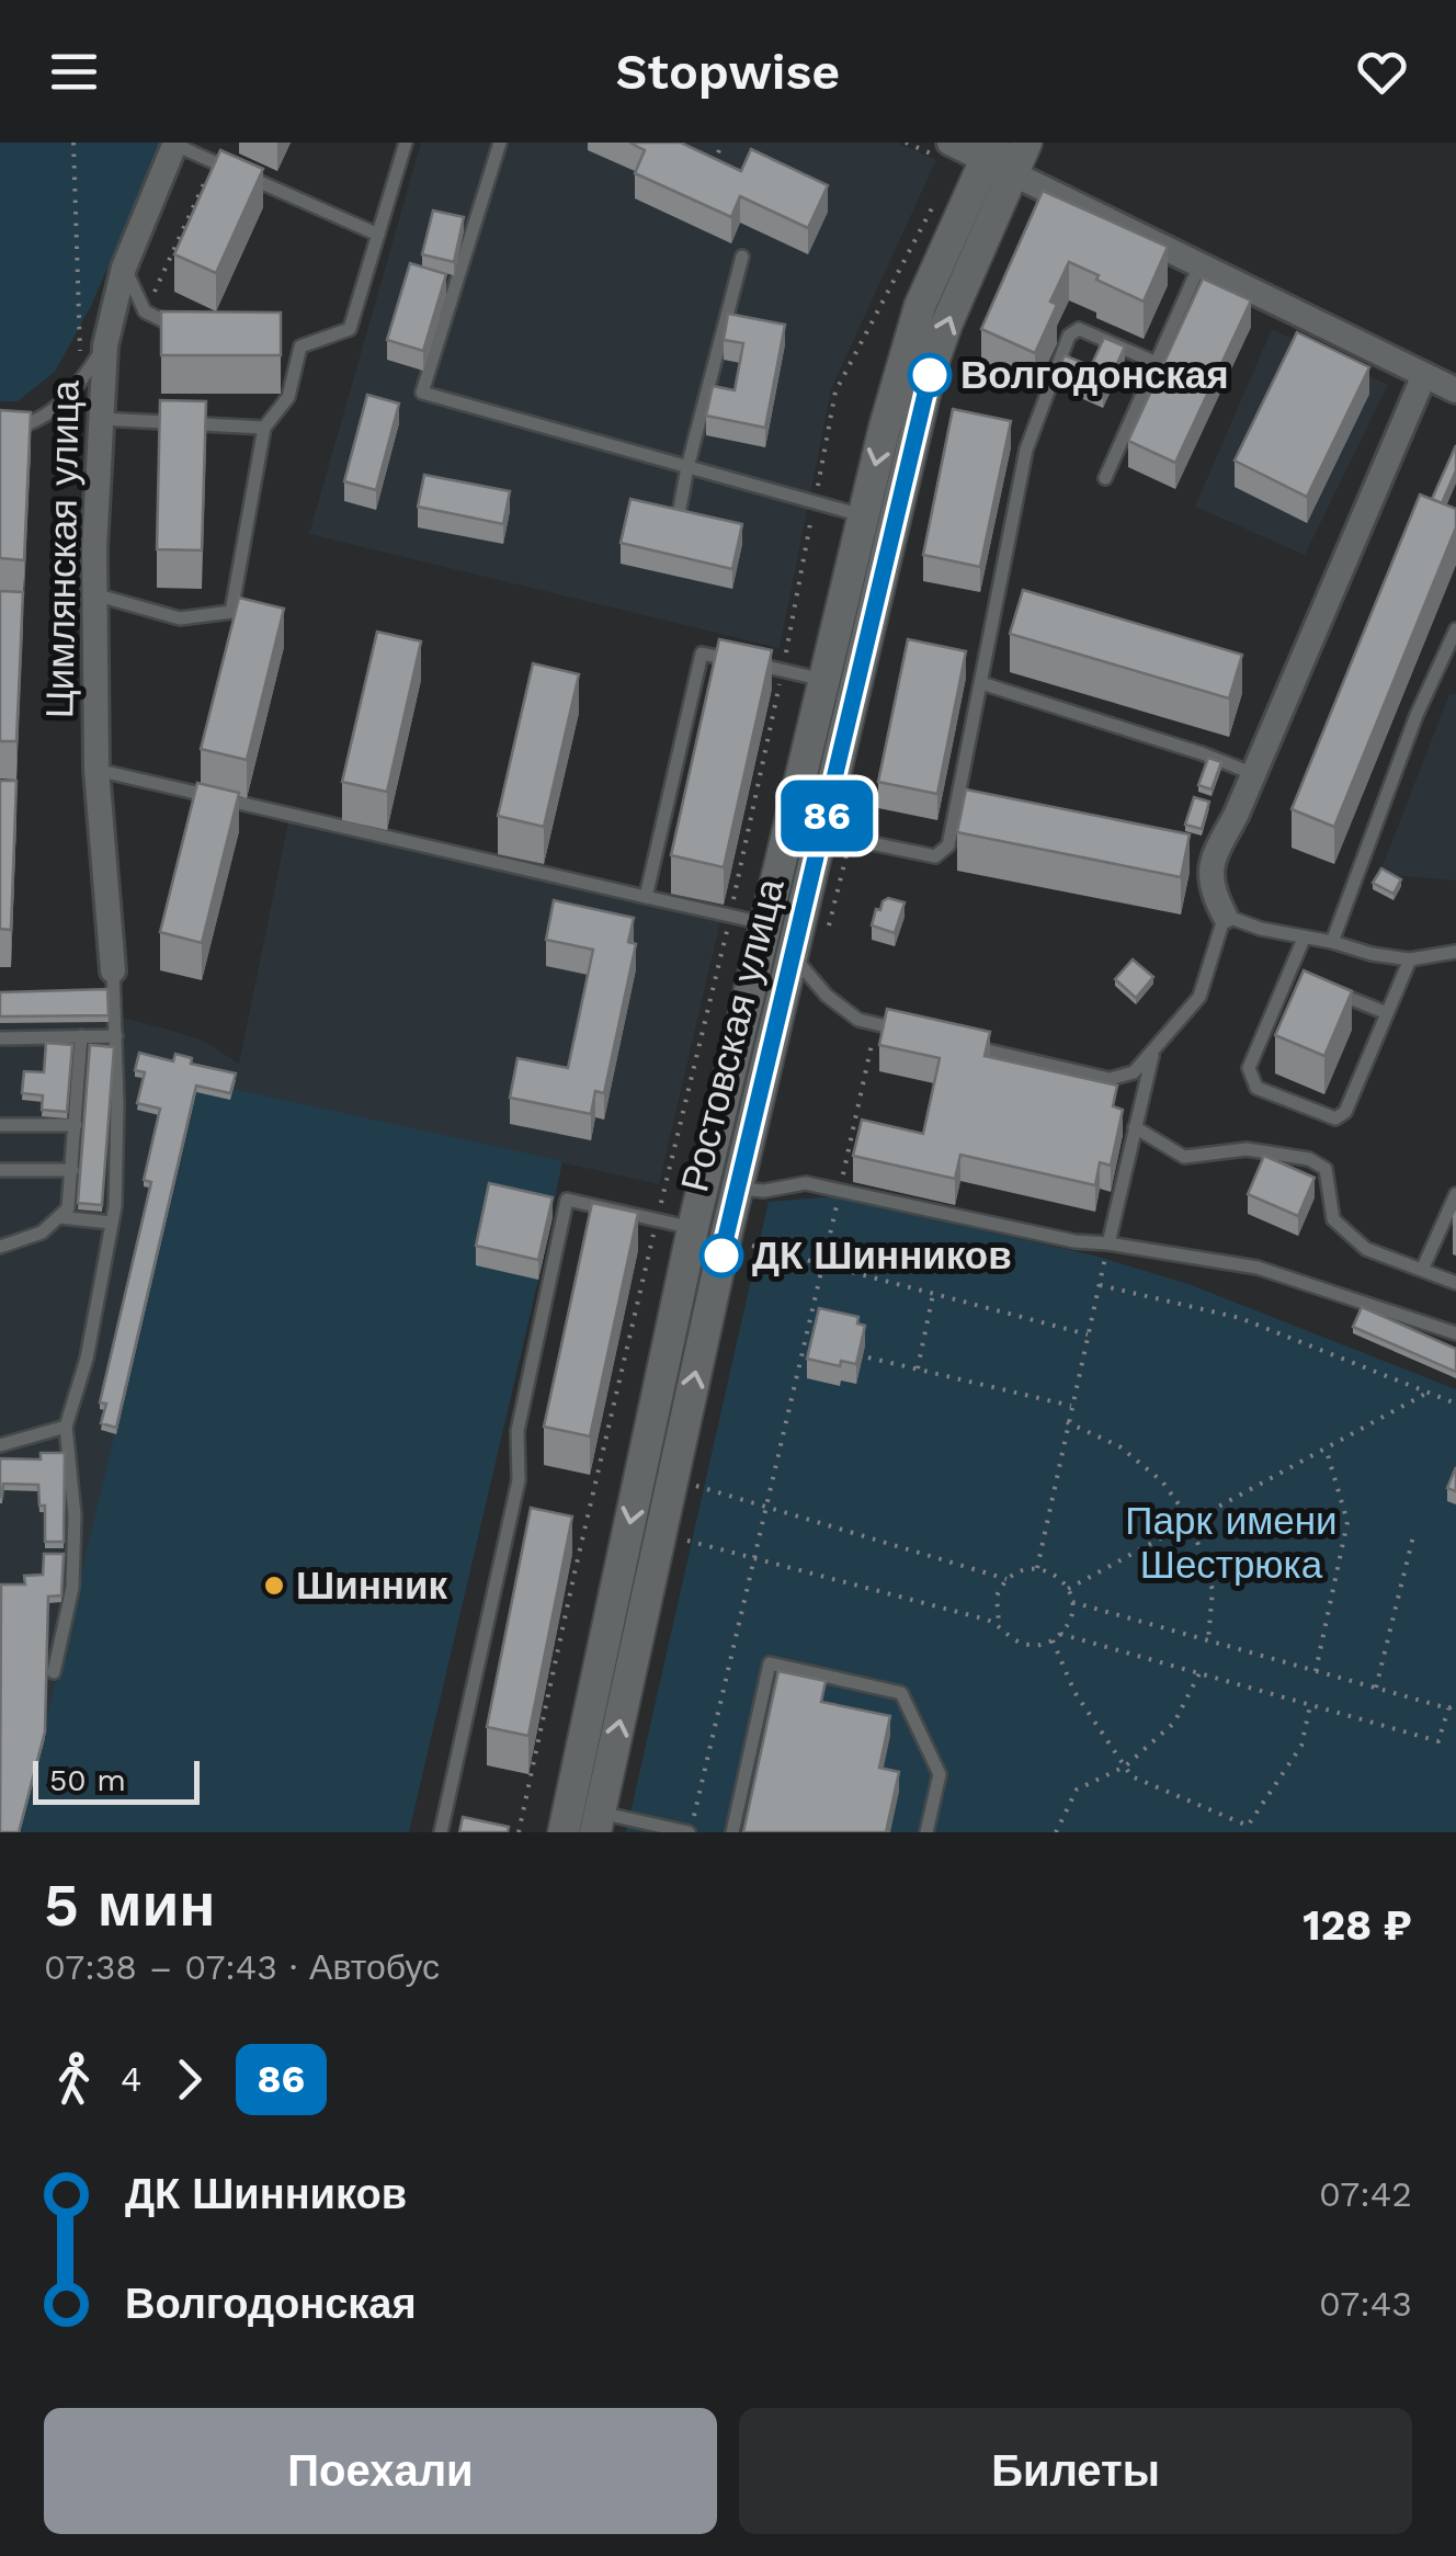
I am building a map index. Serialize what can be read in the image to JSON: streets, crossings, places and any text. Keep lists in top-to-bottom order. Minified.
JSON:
{"streets":{"street":["Цимлянская улица","Ростовская улица"]},"parks":["Парк имени Шестрюка"],"places":["Волгодонская","ДК Шинников","Шинник"],"lines":["bus line 86"],"scale_bar":"50 m","page":{"header":"Stopwise","on_map":"86","scale":"50 m","heading":["5 мин","07:38 – 07:43 · Автобус","128 ₽"],"legs":["4","86"],"list":[{"name":"ДК Шинников","value":"07:42"},{"name":"Волгодонская","value":"07:43"}],"buttons":["Поехали","Билеты"]}}
